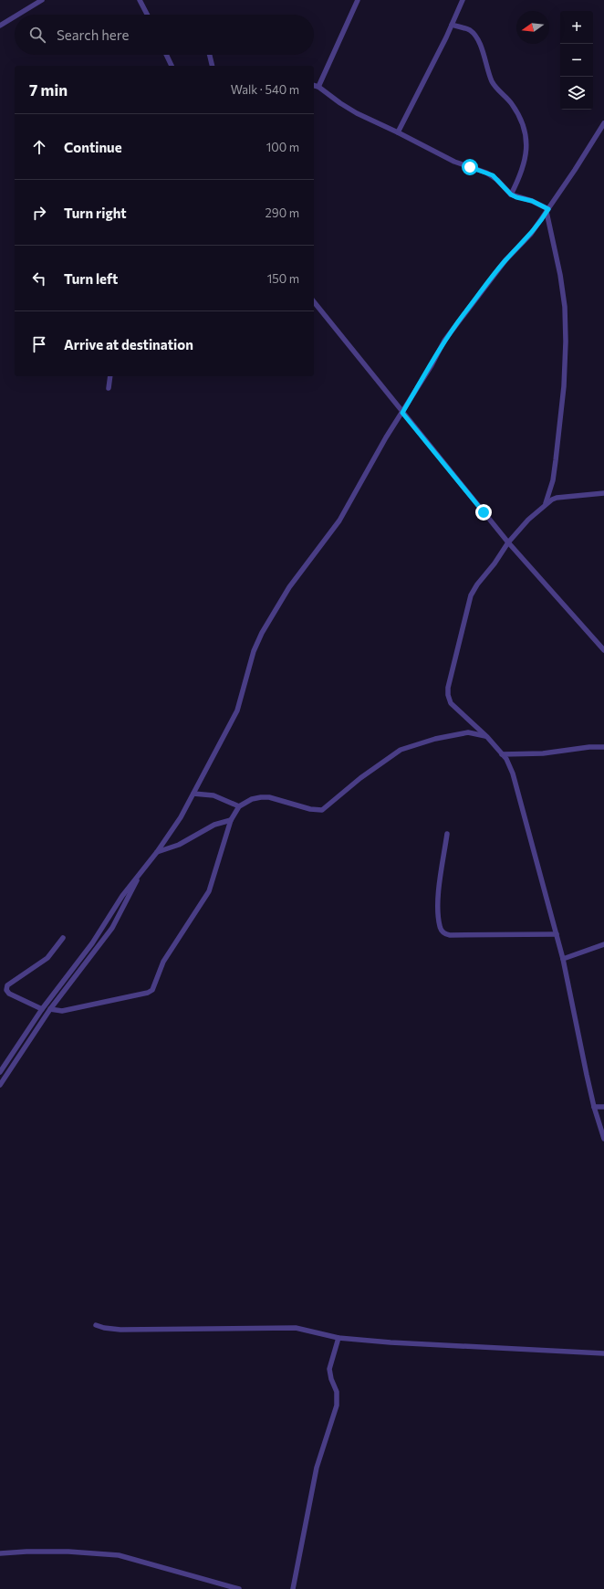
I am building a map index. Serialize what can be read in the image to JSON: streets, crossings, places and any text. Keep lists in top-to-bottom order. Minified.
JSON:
{"north":"left","page":{"map_buttons":["+","−"],"search":"Search here","heading":["7 min","Walk · 540 m"],"list":[["Continue","100 m"],["Turn right","290 m"],["Turn left","150 m"],"Arrive at destination"]}}
